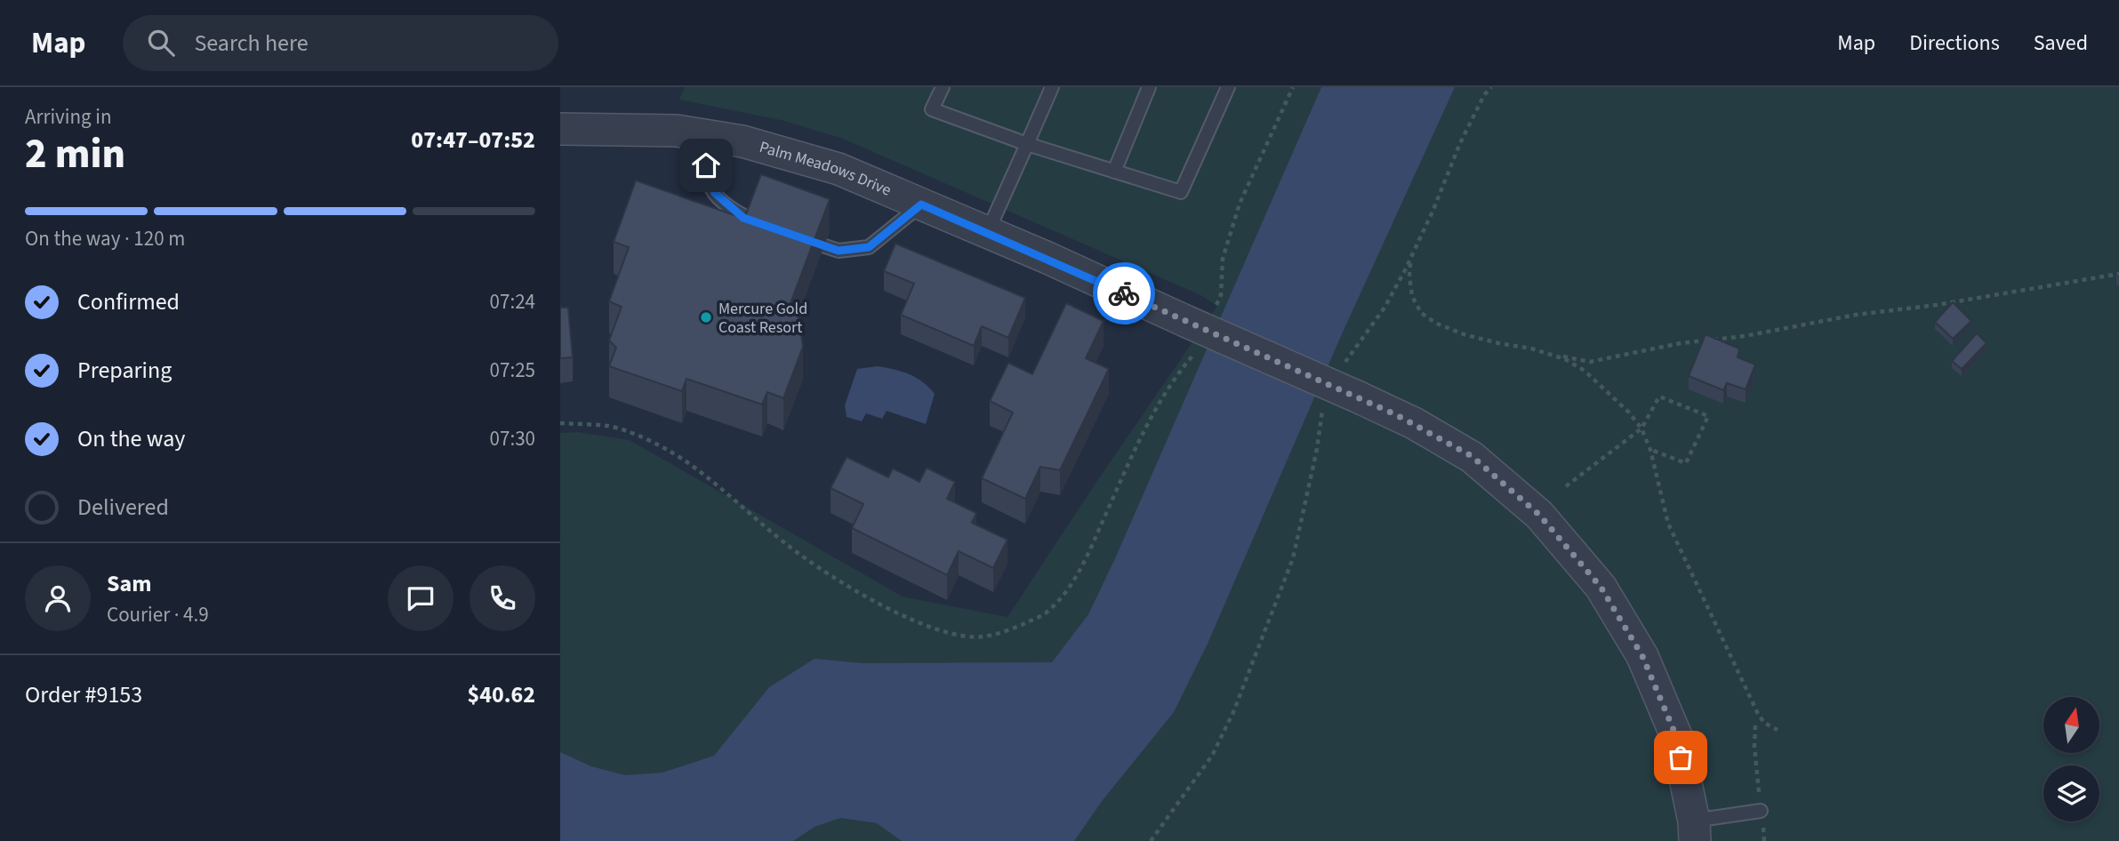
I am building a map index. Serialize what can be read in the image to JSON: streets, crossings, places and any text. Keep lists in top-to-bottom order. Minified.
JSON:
{"streets":{"street":["Palm Meadows Drive"]},"places":["Mercure Gold Coast Resort"],"north":"top","page":{"header":"Map","search":"Search here","nav":["Map","Directions","Saved"],"heading":["2 min","Arriving in","07:47–07:52"],"panel":["Sam","Courier · 4.9","Order #9153","$40.62"],"bar":"On the way · 120 m","list":[["Confirmed","07:24"],["Preparing","07:25"],["On the way","07:30"],"Delivered"]}}
